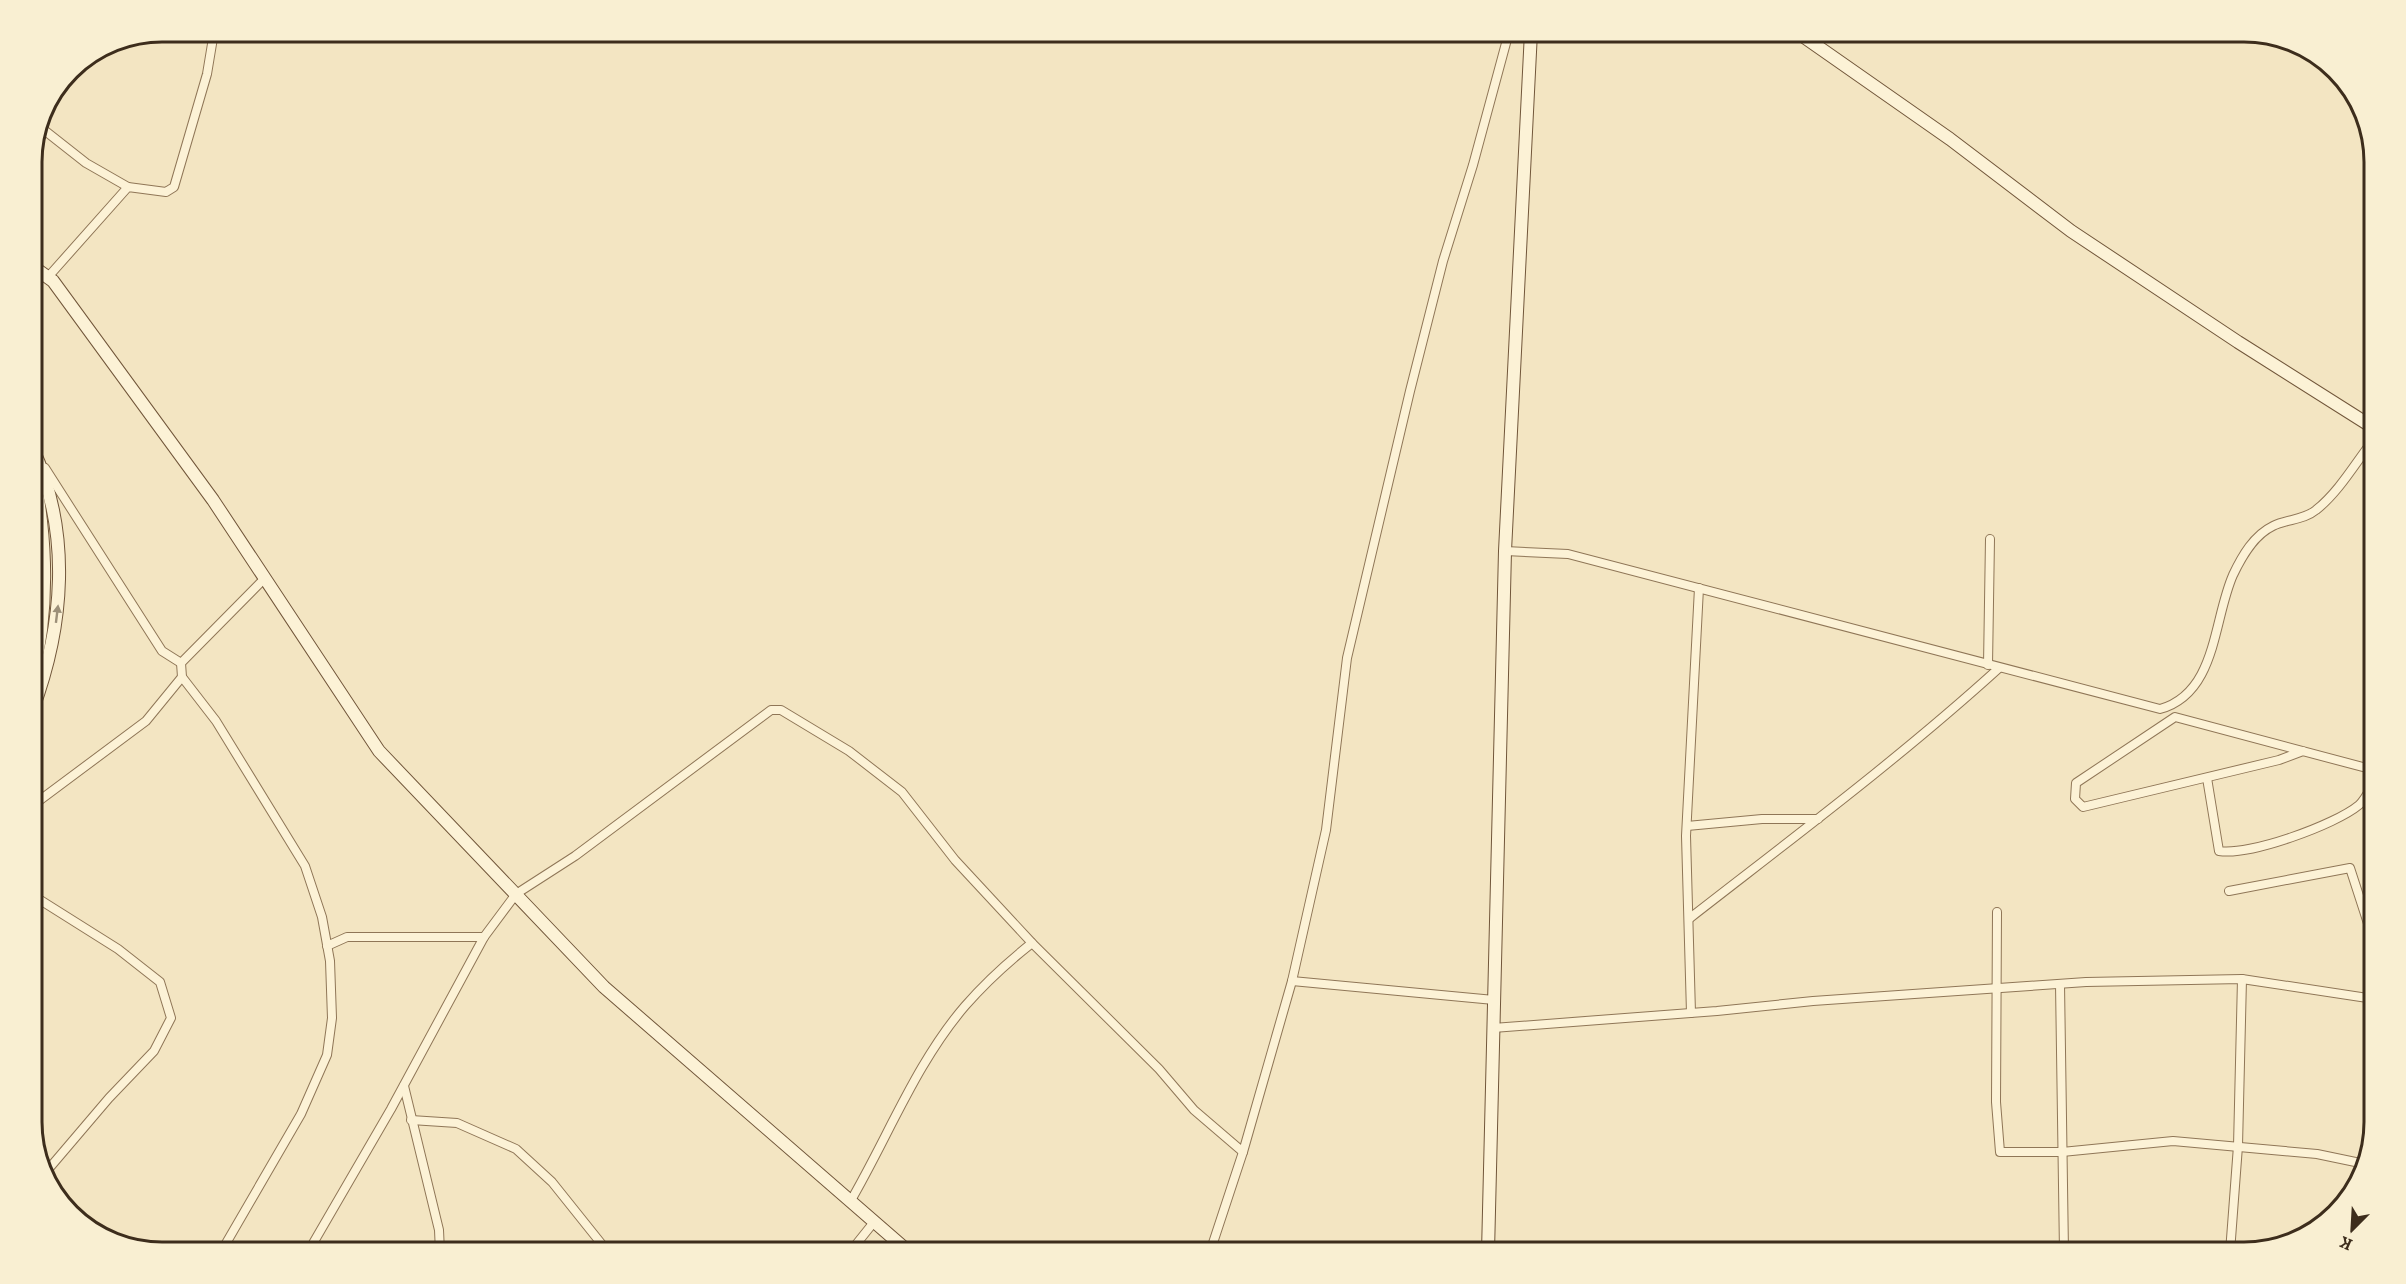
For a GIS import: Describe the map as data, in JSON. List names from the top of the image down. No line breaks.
{"north":"bottom left"}
